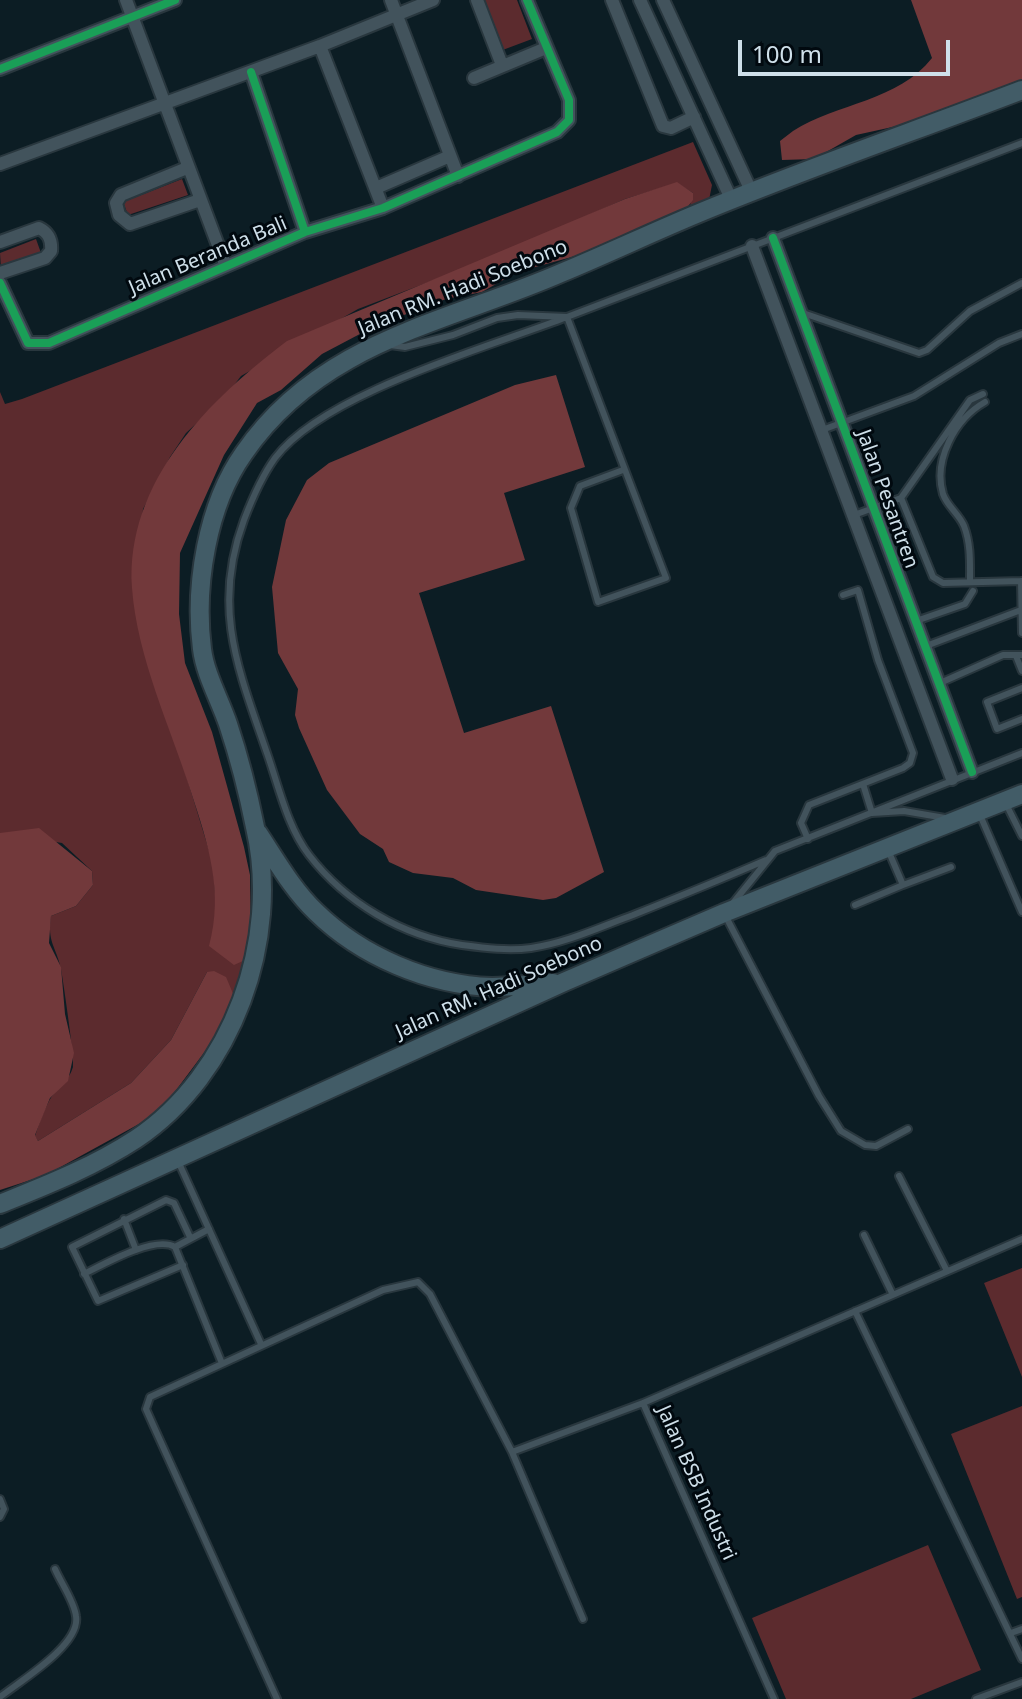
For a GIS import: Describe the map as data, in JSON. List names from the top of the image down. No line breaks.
{"streets":{"main road":["Jalan RM. Hadi Soebono"],"street":["Jalan Beranda Bali","Jalan Pesantren"],"lane":["Jalan BSB Industri"]},"scale_bar":"100 m"}
